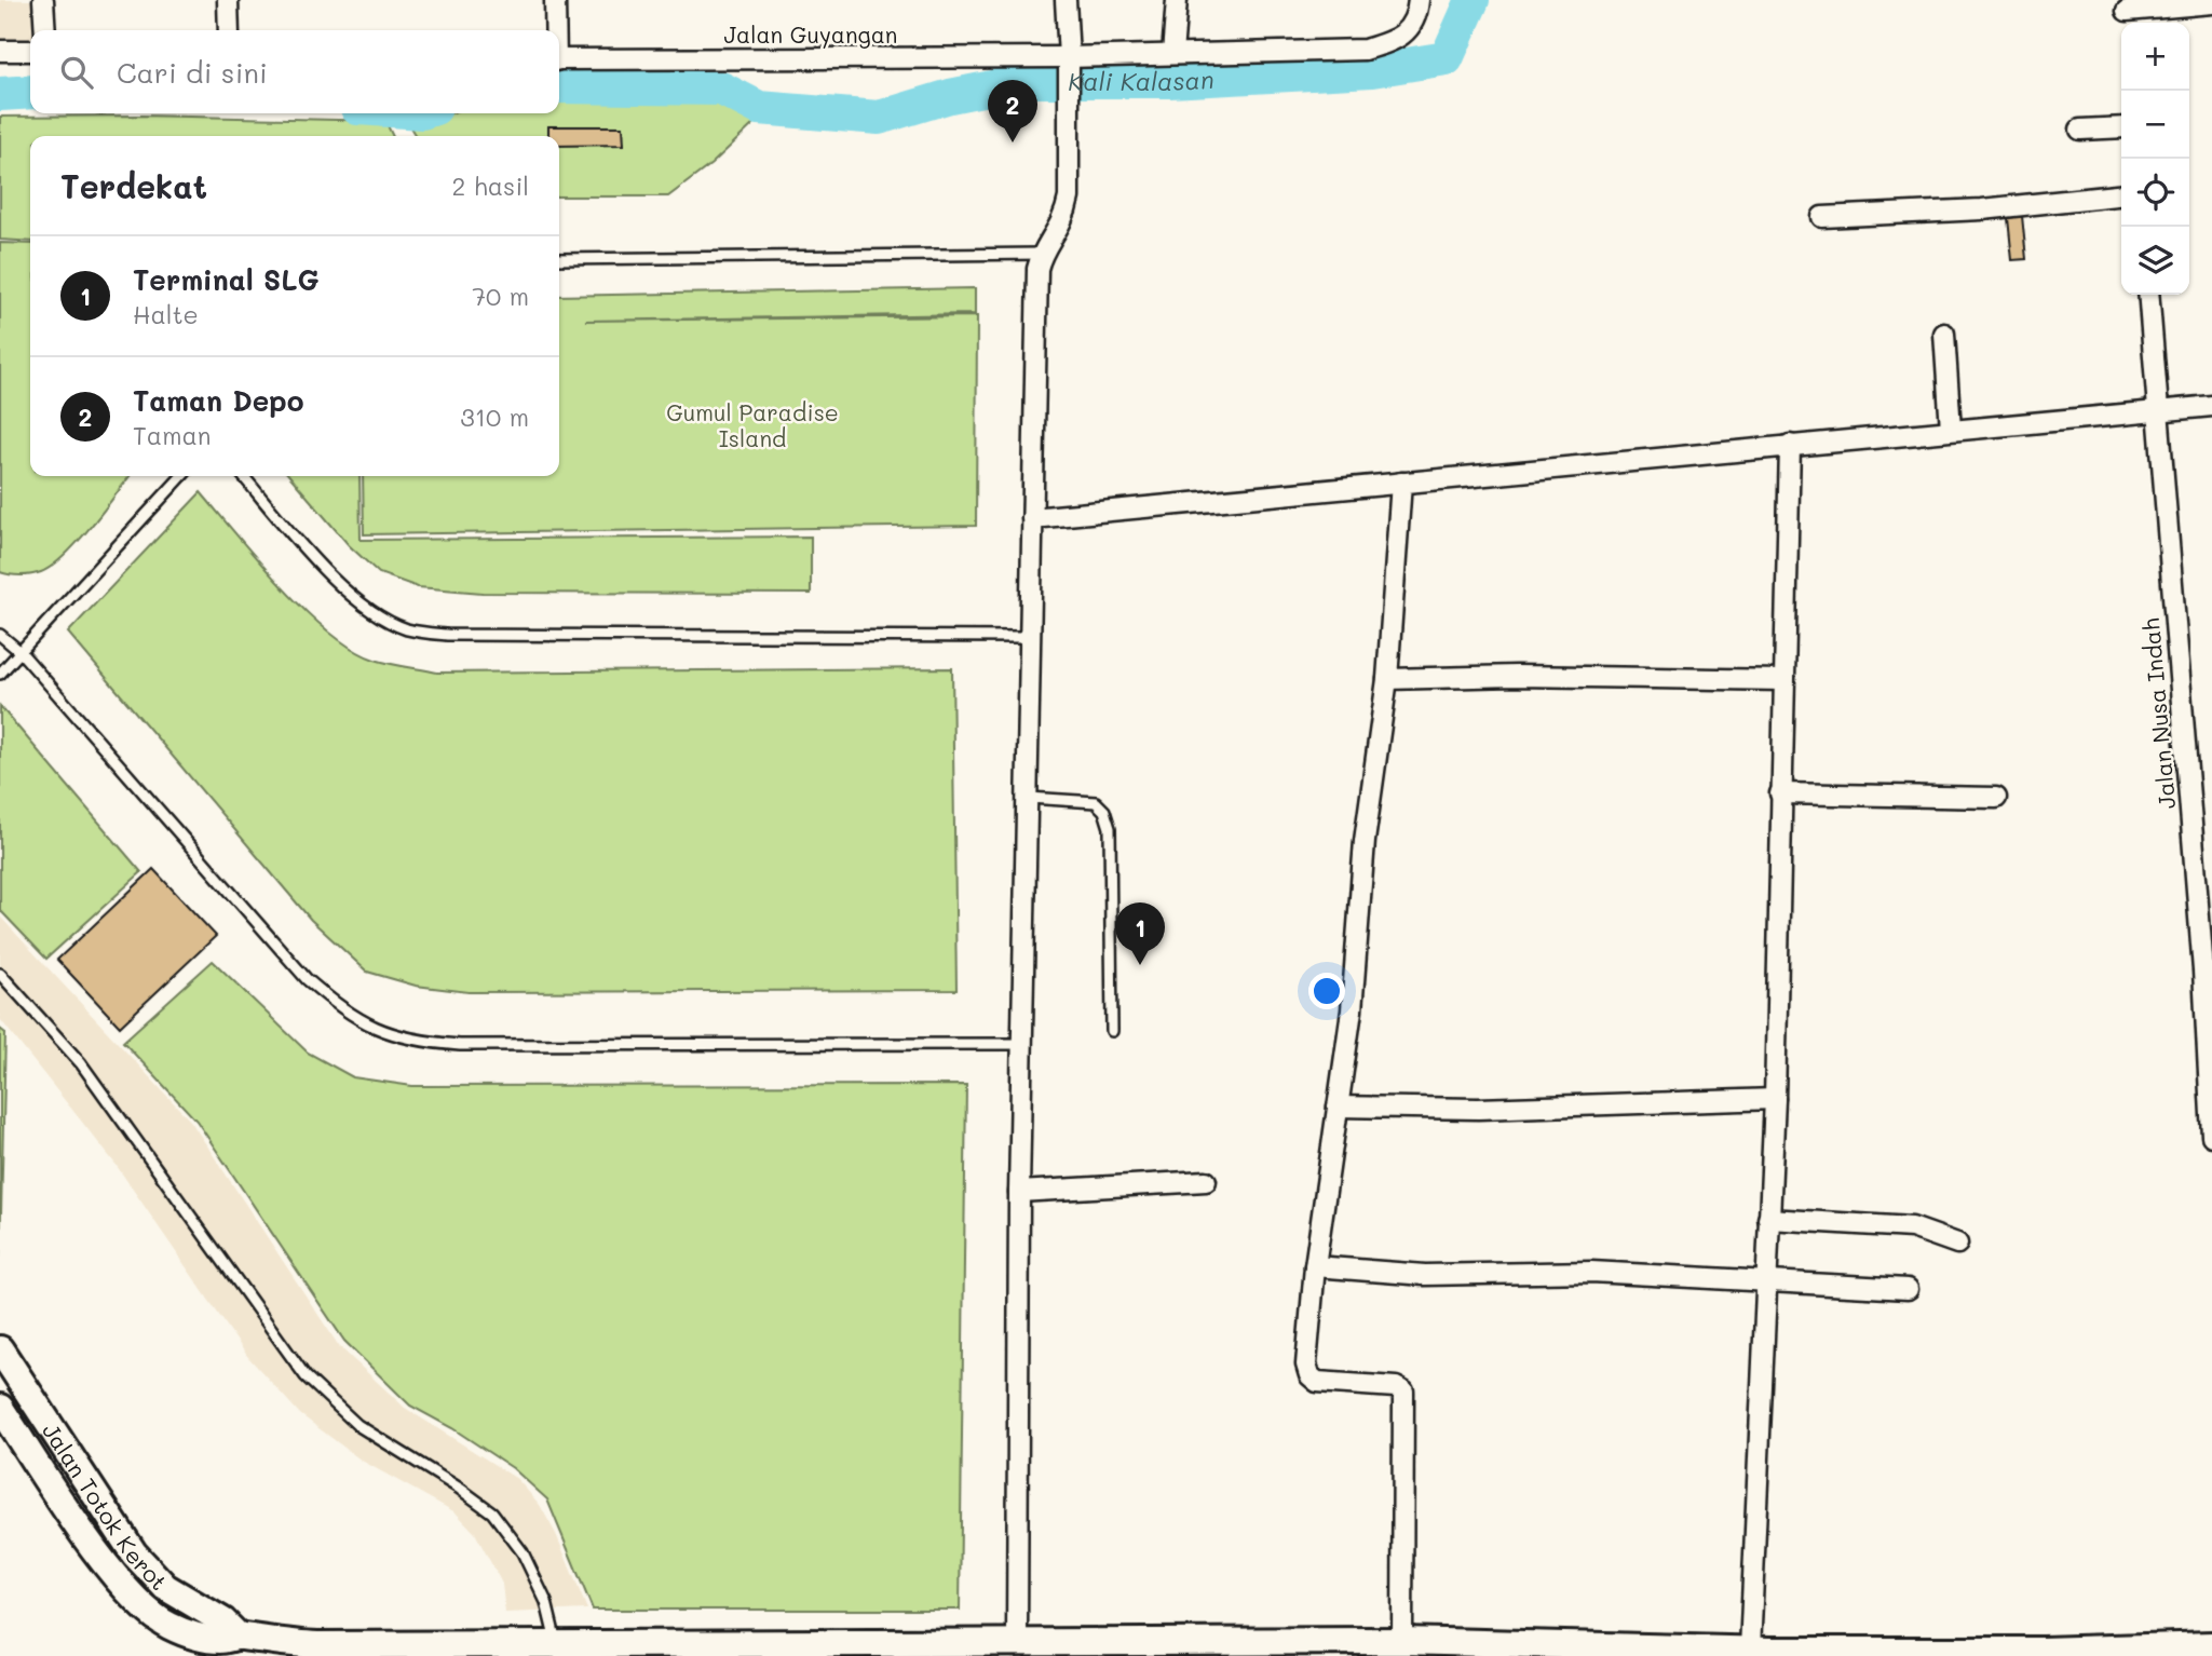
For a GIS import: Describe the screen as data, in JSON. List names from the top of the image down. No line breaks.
{"streets":{"main road":["Jalan Totok Kerot"],"street":["Jalan Guyangan","Jalan Nusa Indah"]},"water":["Kali Kalasan"],"parks":["Gumul Paradise Island"],"page":{"map_buttons":["+","−"],"search":"Cari di sini","pins":["2","1"],"heading":["Terdekat","2 hasil"],"list":[{"mark":"1","name":"Terminal SLG","note":"Halte","value":"70 m"},{"mark":"2","name":"Taman Depo","note":"Taman","value":"310 m"}]}}
